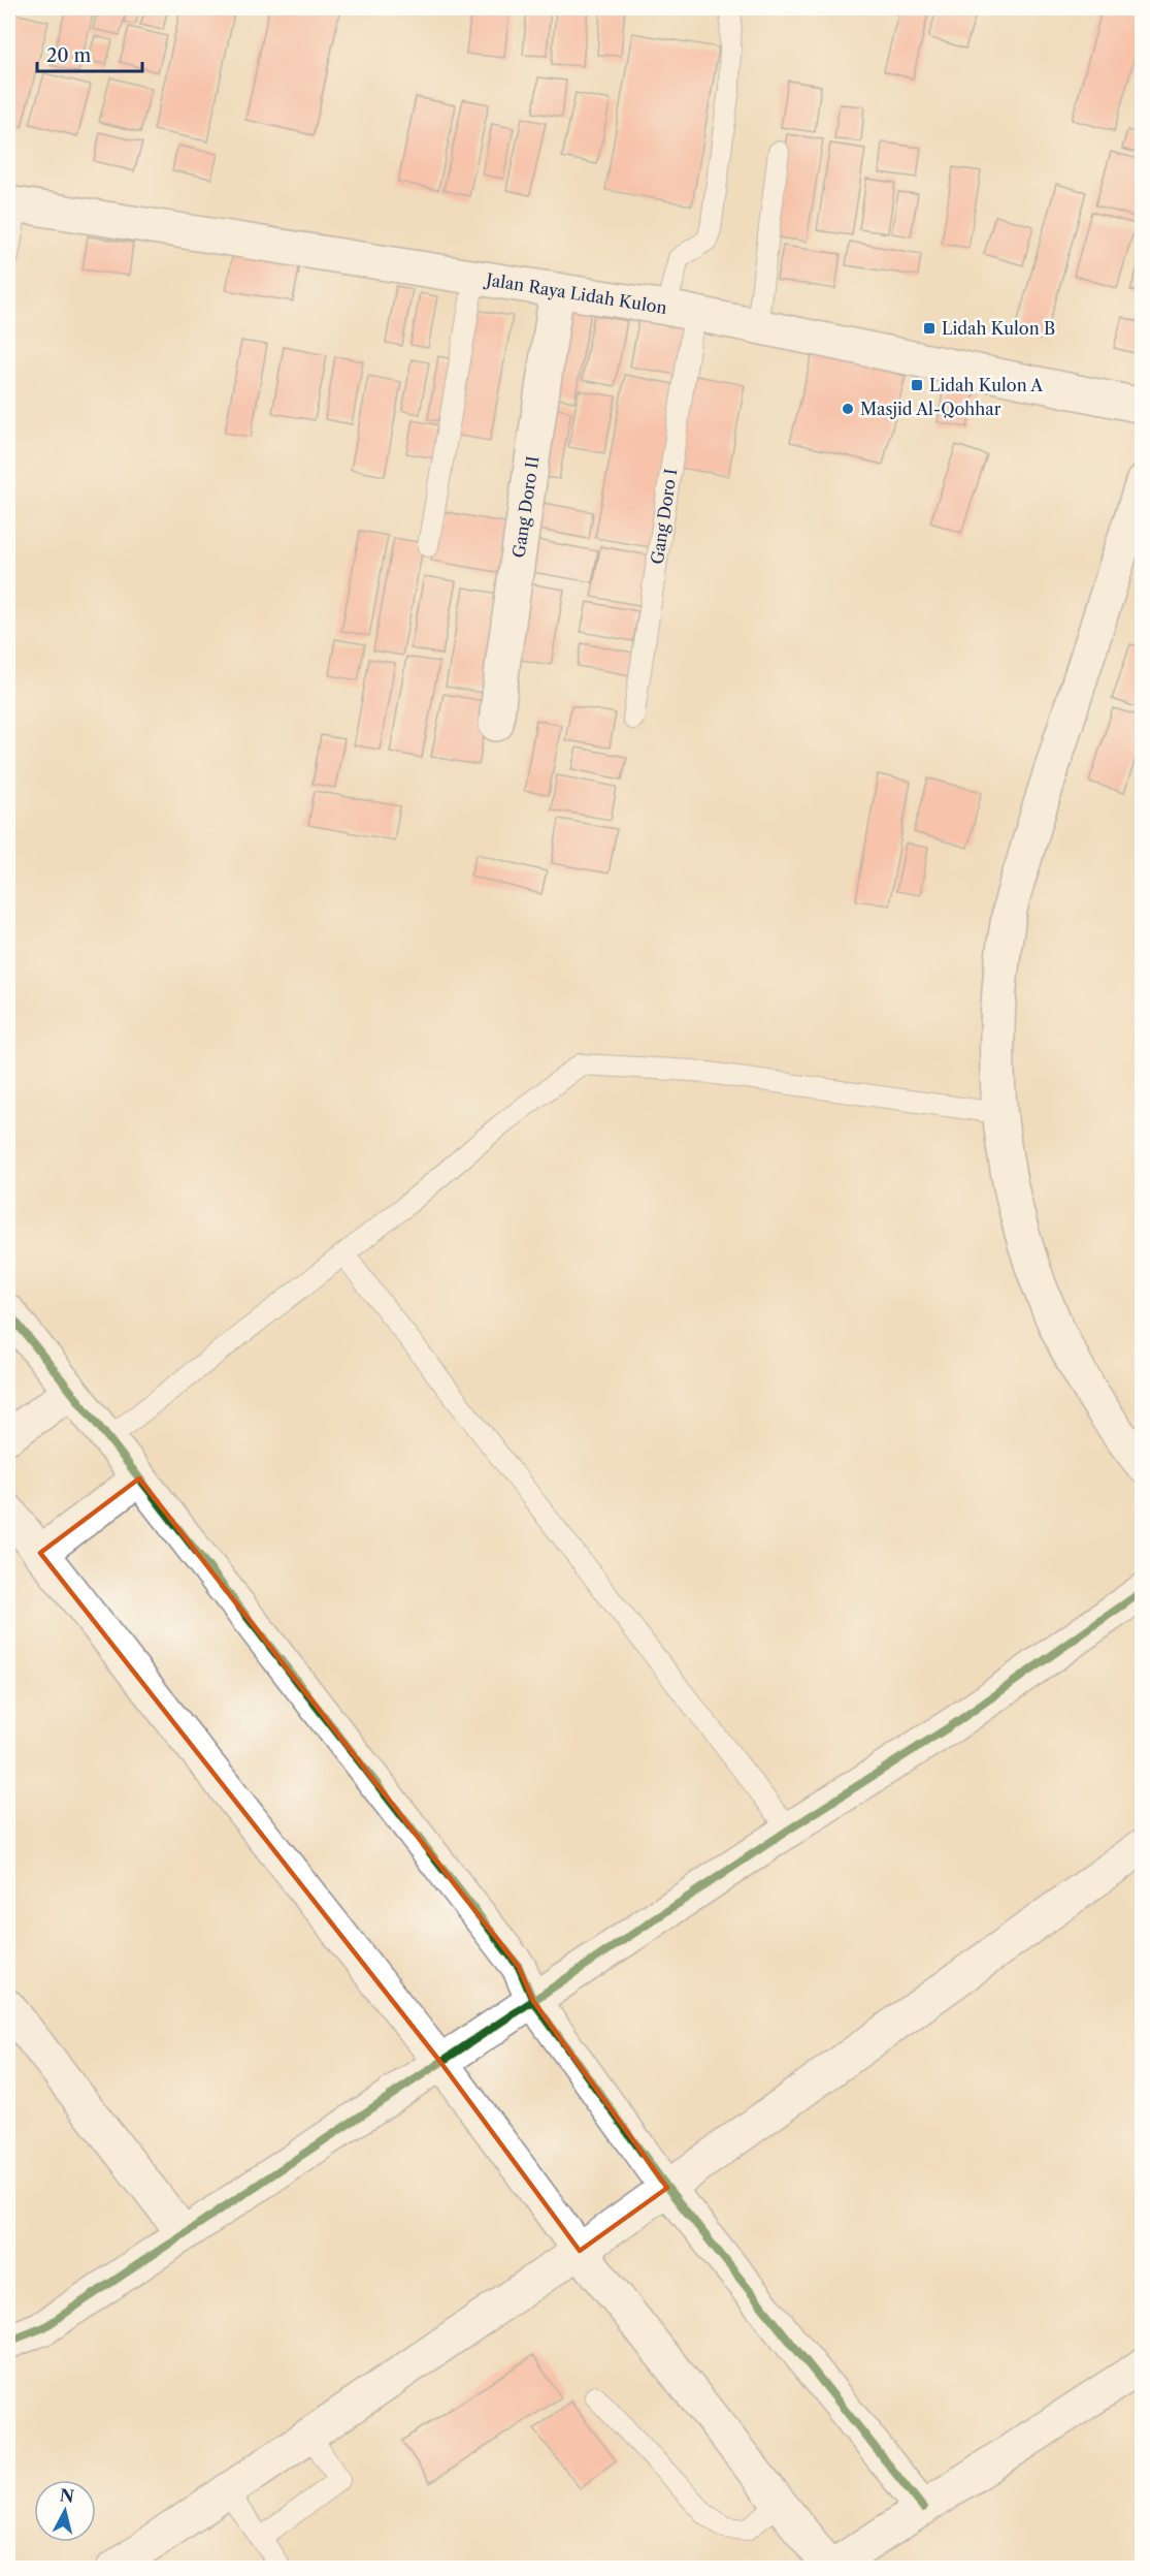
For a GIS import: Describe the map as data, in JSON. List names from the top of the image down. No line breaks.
{"streets":{"street":["Jalan Raya Lidah Kulon","Gang Doro II"],"lane":["Gang Doro I"]},"crossings":[["Jalan Raya Lidah Kulon","Gang Doro II"],["Jalan Raya Lidah Kulon","Gang Doro I"]],"places":{"transit":["Lidah Kulon B","Lidah Kulon A"],"other":["Masjid Al-Qohhar"]},"scale_bar":"20 m","north":"top"}
